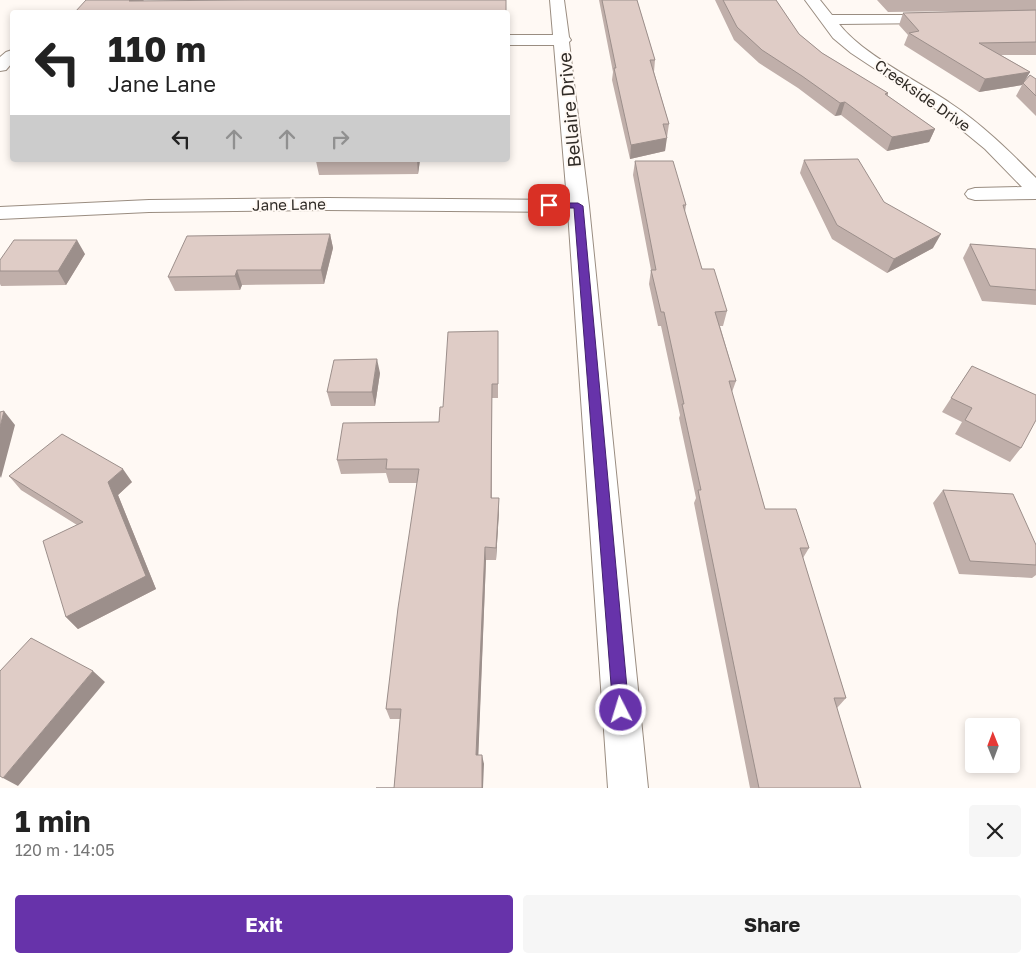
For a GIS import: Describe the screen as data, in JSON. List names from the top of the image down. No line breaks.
{"streets":{"street":["Creekside Drive","Bellaire Drive","Jane Lane"]},"crossings":[["Bellaire Drive","Jane Lane"]],"north":"top","page":{"turn":["110 m","Jane Lane"],"heading":["1 min","120 m · 14:05"],"buttons":["Exit","Share"]}}
